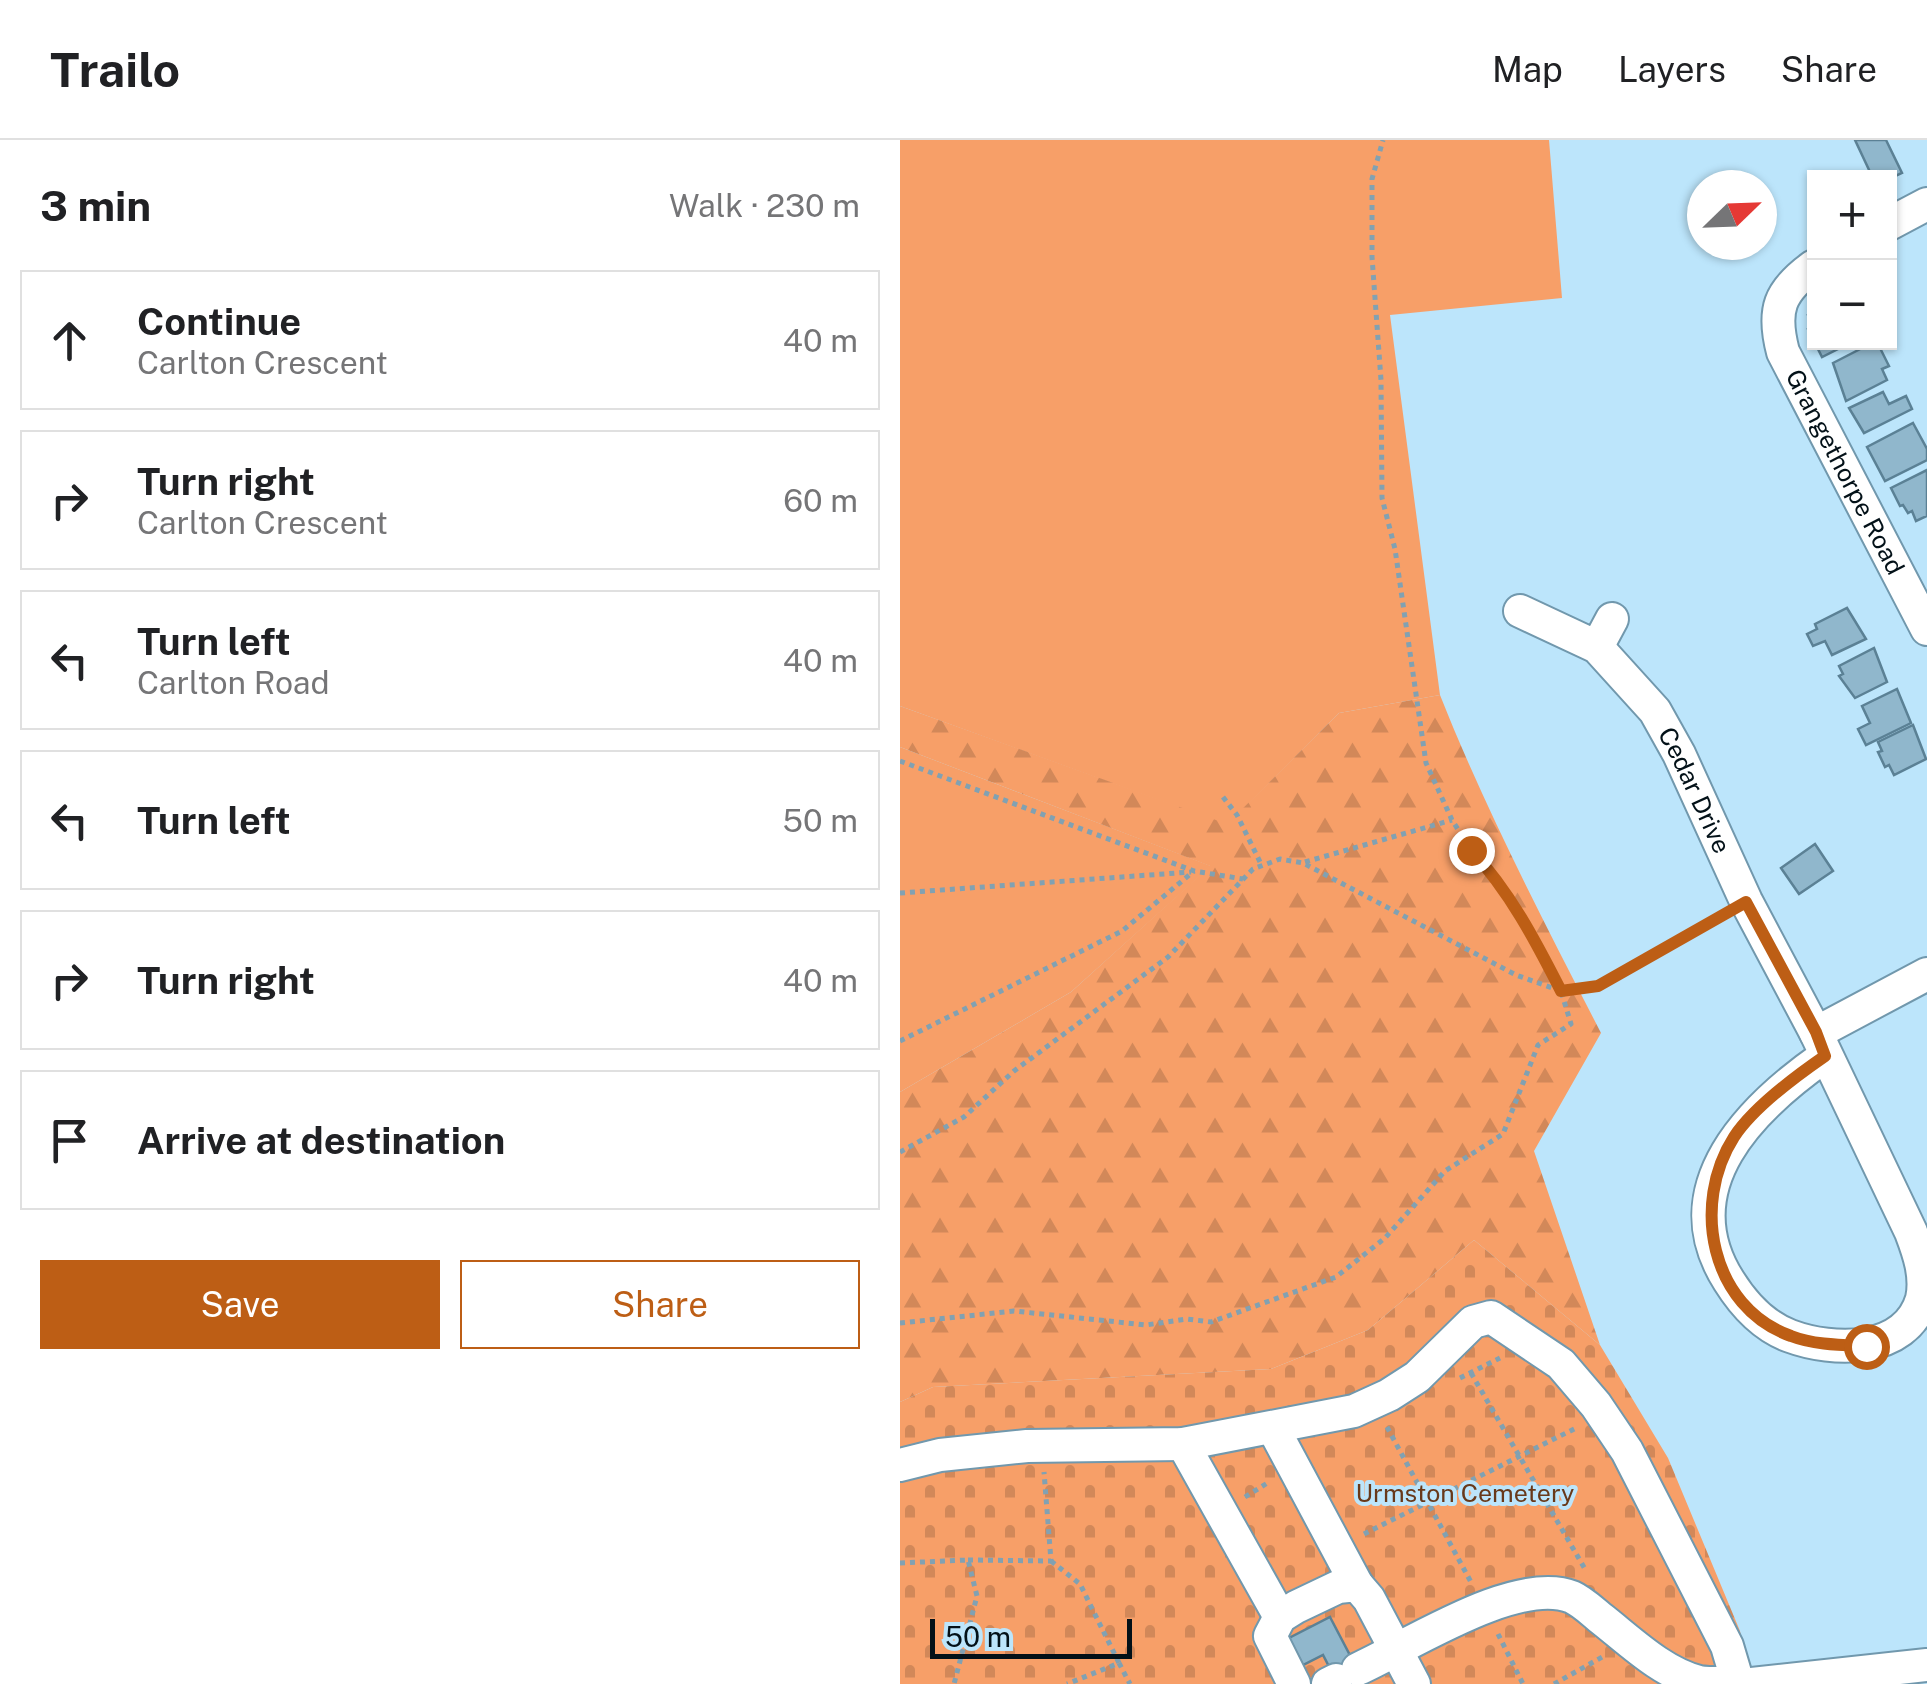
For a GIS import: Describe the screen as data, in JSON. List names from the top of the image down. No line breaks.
{"streets":{"street":["Grangethorpe Road","Cedar Drive"]},"parks":["Urmston Cemetery"],"scale_bar":"50 m","north":"top right","page":{"header":"Trailo","nav":["Map","Layers","Share"],"heading":["3 min","Walk · 230 m"],"map_buttons":["+","−"],"list":[["Continue","Carlton Crescent","40 m"],["Turn right","Carlton Crescent","60 m"],["Turn left","Carlton Road","40 m"],["Turn left","50 m"],["Turn right","40 m"],"Arrive at destination"],"buttons":["Save","Share"],"scale":"50 m"}}
